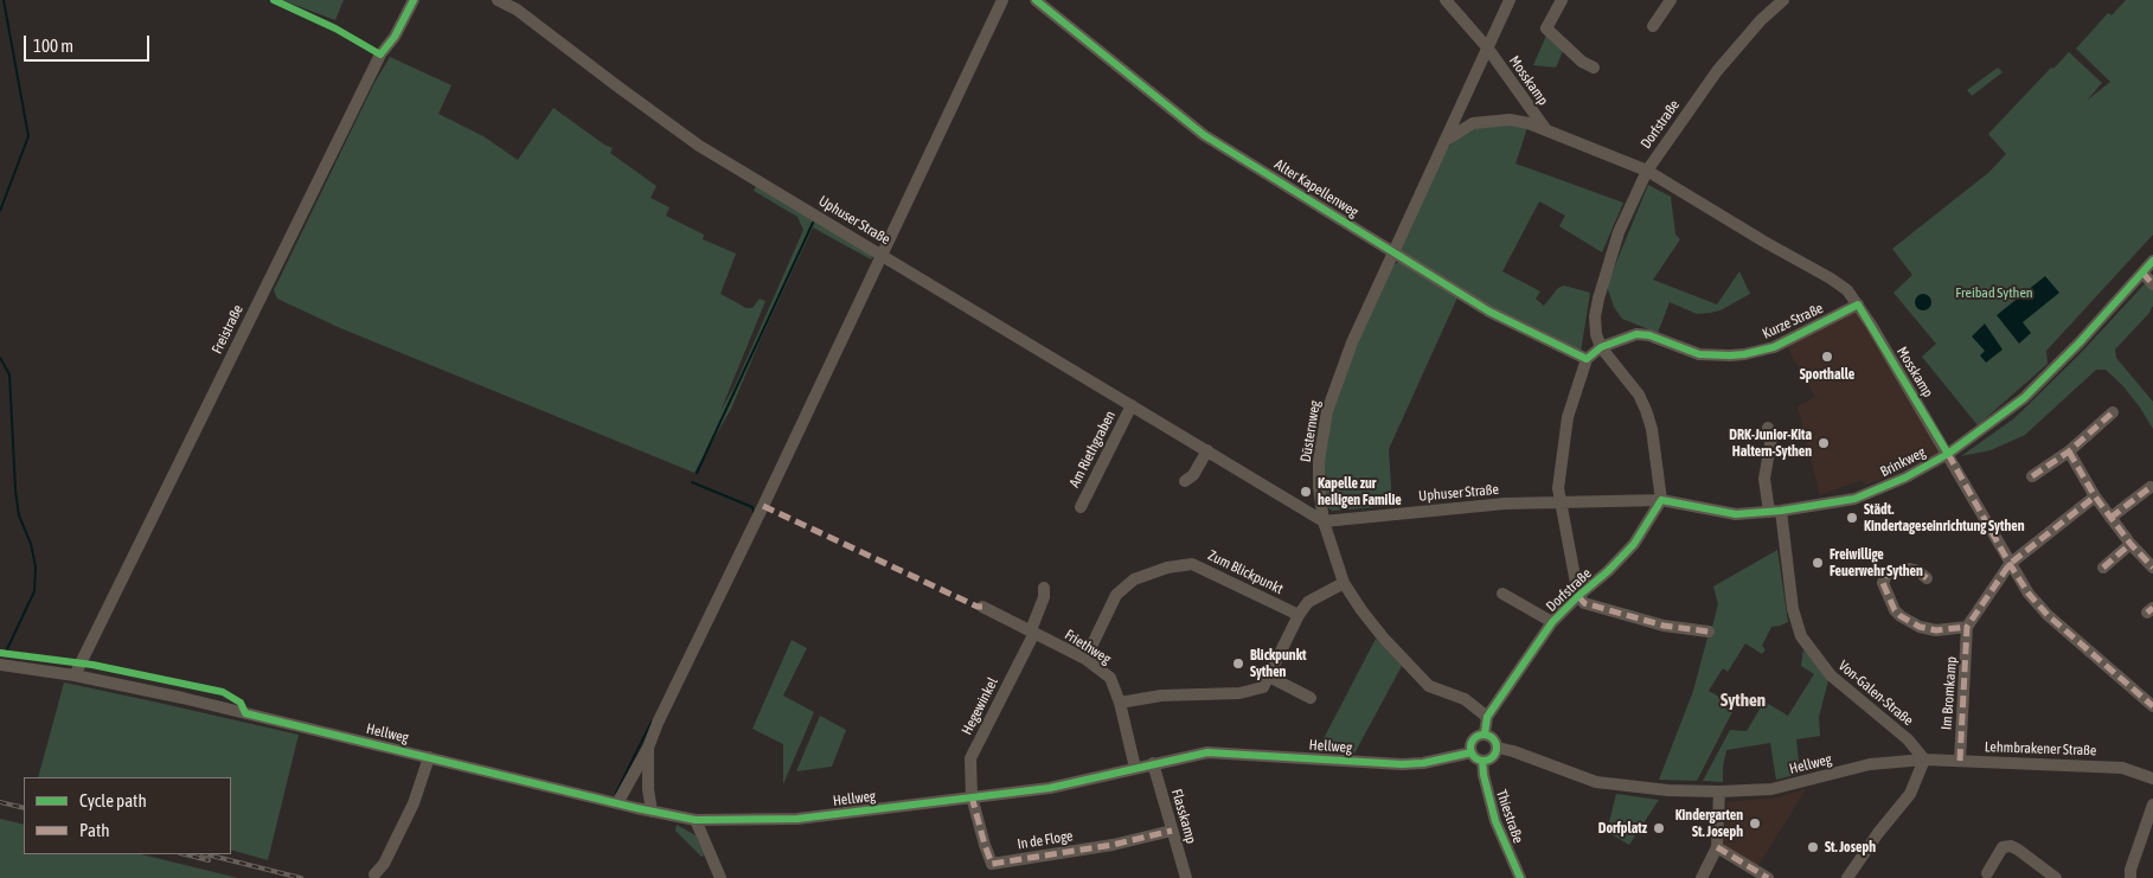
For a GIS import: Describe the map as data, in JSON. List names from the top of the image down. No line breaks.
{"streets":{"street":["Mosskamp","Dorfstraße","Alter Kapellenweg","Uphuser Straße","Kurze Straße","Freistraße","Düsternweg","Am Riethgraben","Brinkweg","Zum Blickpunkt","Friethweg","Von-Galen-Straße","Im Bromkamp","Hegewinkel","Hellweg","Lehmbrakener Straße","Flasskamp","Thiestraße","In de Floge"]},"crossings":[["Mosskamp","Dorfstraße"],["Mosskamp","Kurze Straße"],["Mosskamp","Düsternweg"],["Mosskamp","Brinkweg"],["Dorfstraße","Uphuser Straße"],["Dorfstraße","Kurze Straße"],["Dorfstraße","Düsternweg"],["Dorfstraße","Brinkweg"],["Dorfstraße","Hellweg"],["Dorfstraße","Thiestraße"],["Alter Kapellenweg","Düsternweg"],["Uphuser Straße","Düsternweg"],["Uphuser Straße","Am Riethgraben"],["Uphuser Straße","Brinkweg"],["Freistraße","Hellweg"],["Brinkweg","Von-Galen-Straße"],["Zum Blickpunkt","Friethweg"],["Friethweg","Hegewinkel"],["Friethweg","Hellweg"],["Von-Galen-Straße","Hellweg"],["Von-Galen-Straße","Lehmbrakener Straße"],["Im Bromkamp","Lehmbrakener Straße"],["Hegewinkel","Hellweg"],["Hegewinkel","In de Floge"],["Hellweg","Lehmbrakener Straße"],["Hellweg","Flasskamp"],["Hellweg","Thiestraße"],["Hellweg","In de Floge"],["Flasskamp","In de Floge"]],"districts":["Sythen"],"parks":["Freibad Sythen"],"places":["Sporthalle","DRK-Junior-Kita Haltern-Sythen","Kapelle zur heiligen Familie","Städt. Kindertageseinrichtung Sythen","Freiwillige Feuerwehr Sythen","Blickpunkt Sythen","Kindergarten St. Joseph","Dorfplatz","St. Joseph"],"legend":["Cycle path","Path"],"scale_bar":"100 m"}
